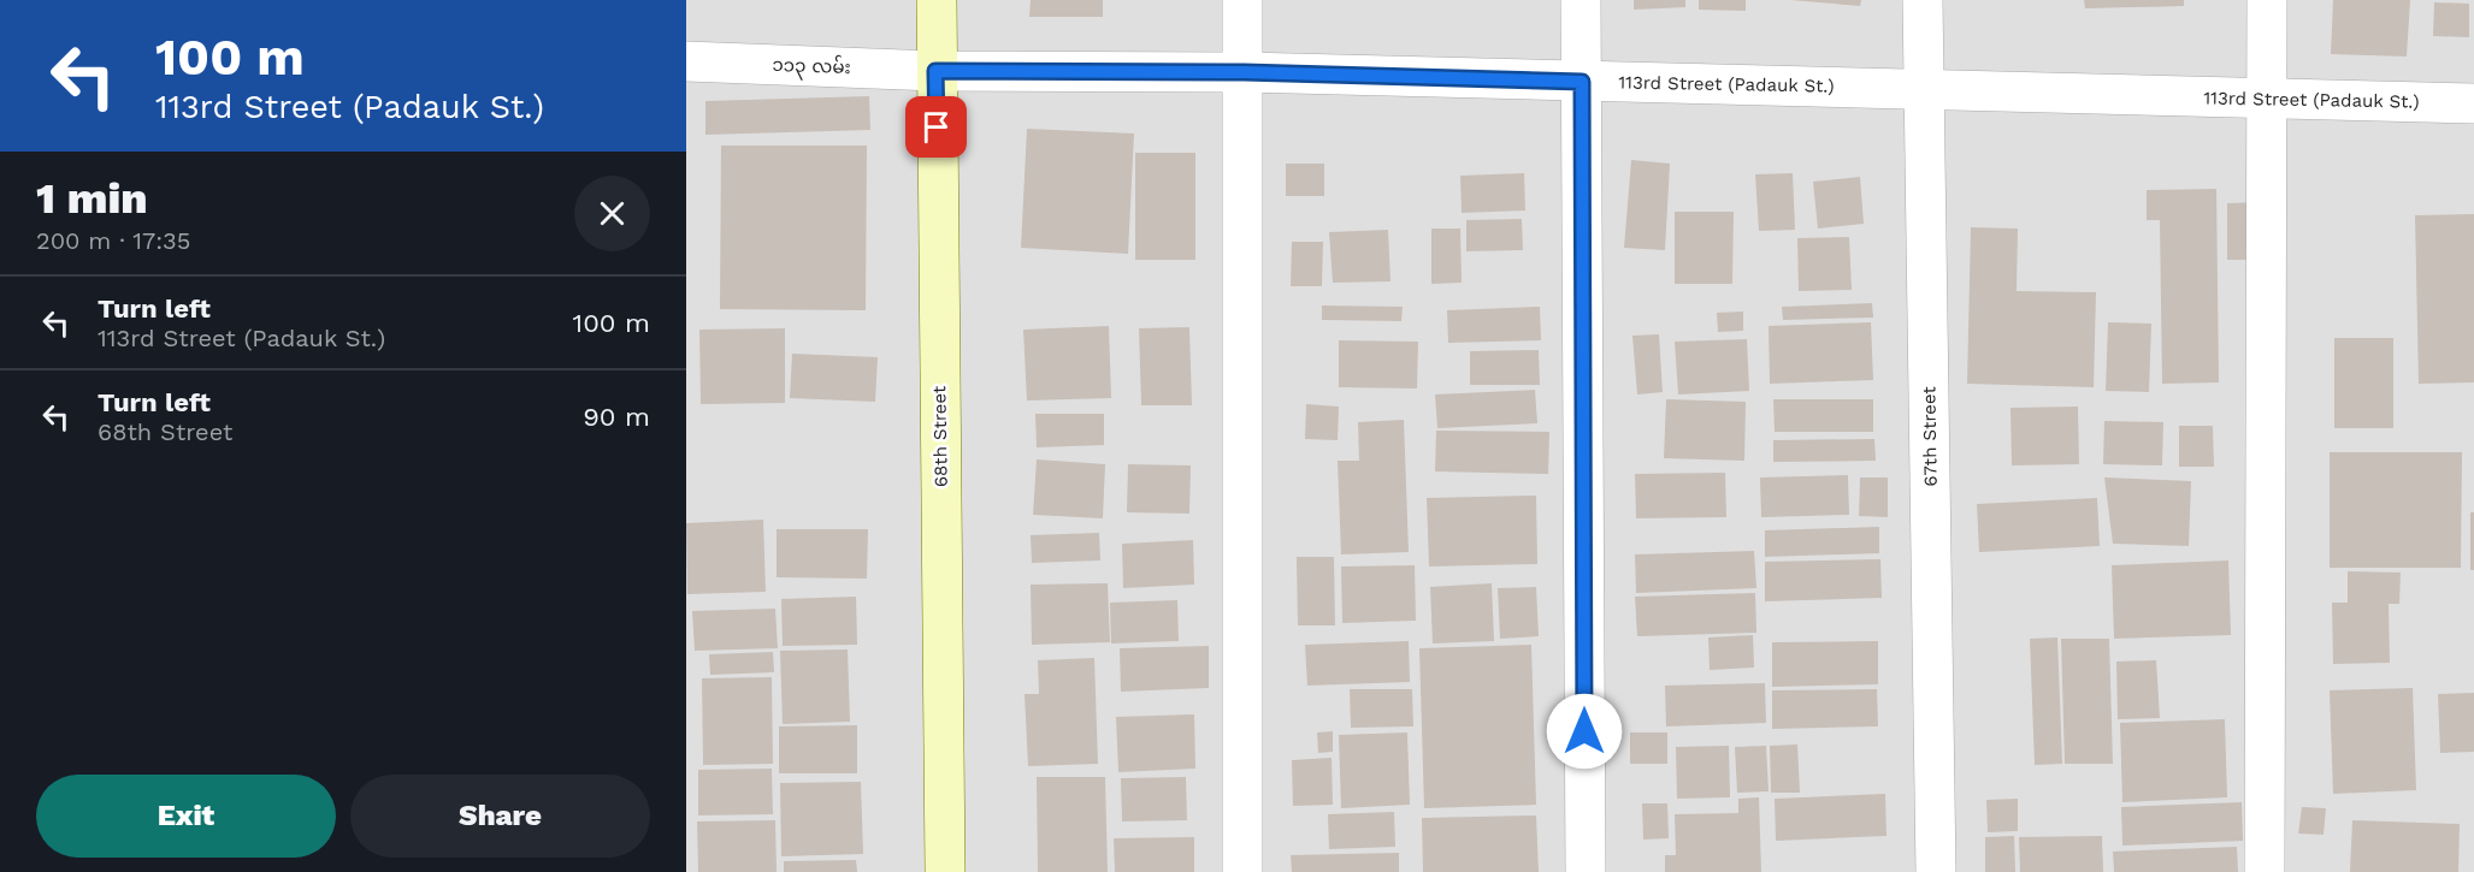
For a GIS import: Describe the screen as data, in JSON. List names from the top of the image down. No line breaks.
{"streets":{"main road":["68th Street"],"street":["၁၁၃ လမ်း","113rd Street (Padauk St.)","67th Street"]},"crossings":[["၁၁၃ လမ်း","113rd Street (Padauk St.)"],["၁၁၃ လမ်း","68th Street"],["113rd Street (Padauk St.)","68th Street"],["113rd Street (Padauk St.)","67th Street"]],"page":{"turn":["100 m","113rd Street (Padauk St.)"],"heading":["1 min","200 m · 17:35"],"list":[{"name":"Turn left","note":"113rd Street (Padauk St.)","value":"100 m"},{"name":"Turn left","note":"68th Street","value":"90 m"}],"buttons":["Exit","Share"]}}
